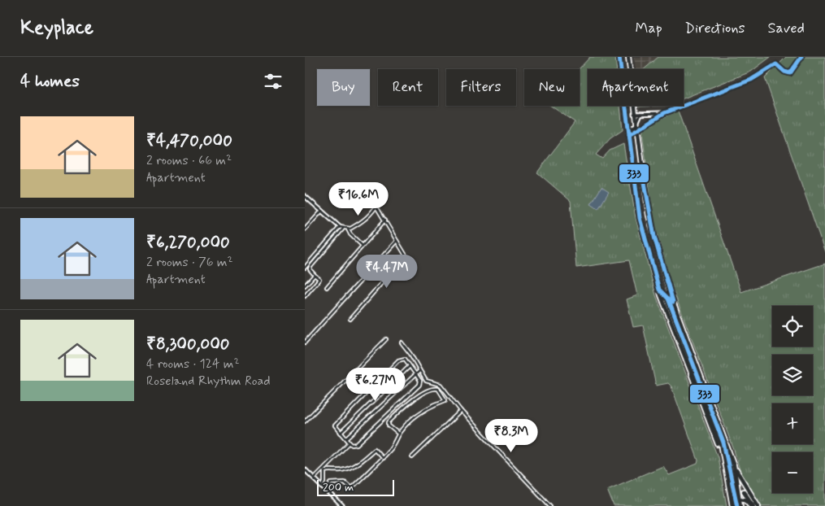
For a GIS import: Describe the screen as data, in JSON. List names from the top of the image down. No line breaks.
{"lines":["transit line 333"],"scale_bar":"200 m","page":{"header":"Keyplace","nav":["Map","Directions","Saved"],"heading":"4 homes","chip":["Buy","Rent","Filters","New","Apartment"],"list":[{"name":"₹4,470,000","note":"2 rooms · 66 m² · Apartment"},{"name":"₹6,270,000","note":"2 rooms · 76 m² · Apartment"},{"name":"₹8,300,000","note":"4 rooms · 124 m² · Roseland Rhythm Road"}],"price":["₹16.6M","₹4.47M","₹6.27M","₹8.3M"],"map_buttons":["+","−"],"scale":"200 m"}}
